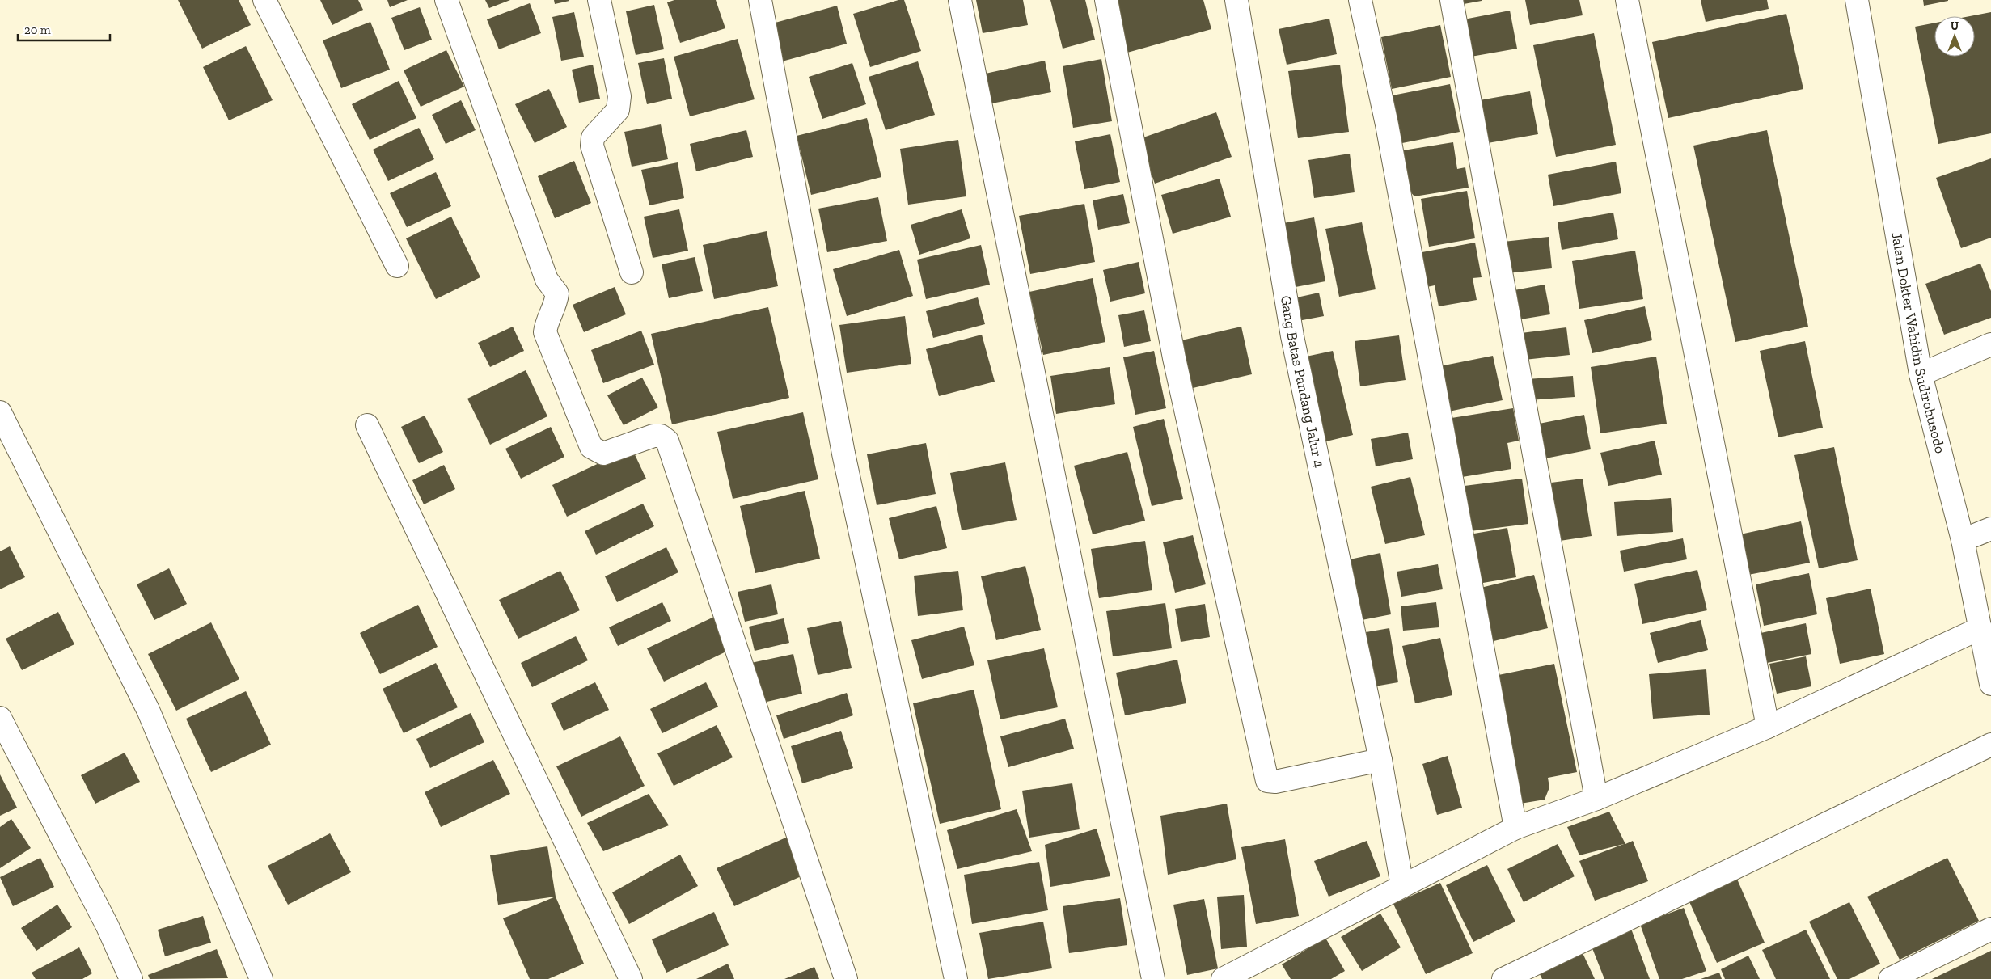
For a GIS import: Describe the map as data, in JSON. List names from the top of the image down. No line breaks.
{"streets":{"street":["Jalan Dokter Wahidin Sudirohusodo","Gang Batas Pandang Jalur 4"]},"scale_bar":"20 m","north":"top"}
